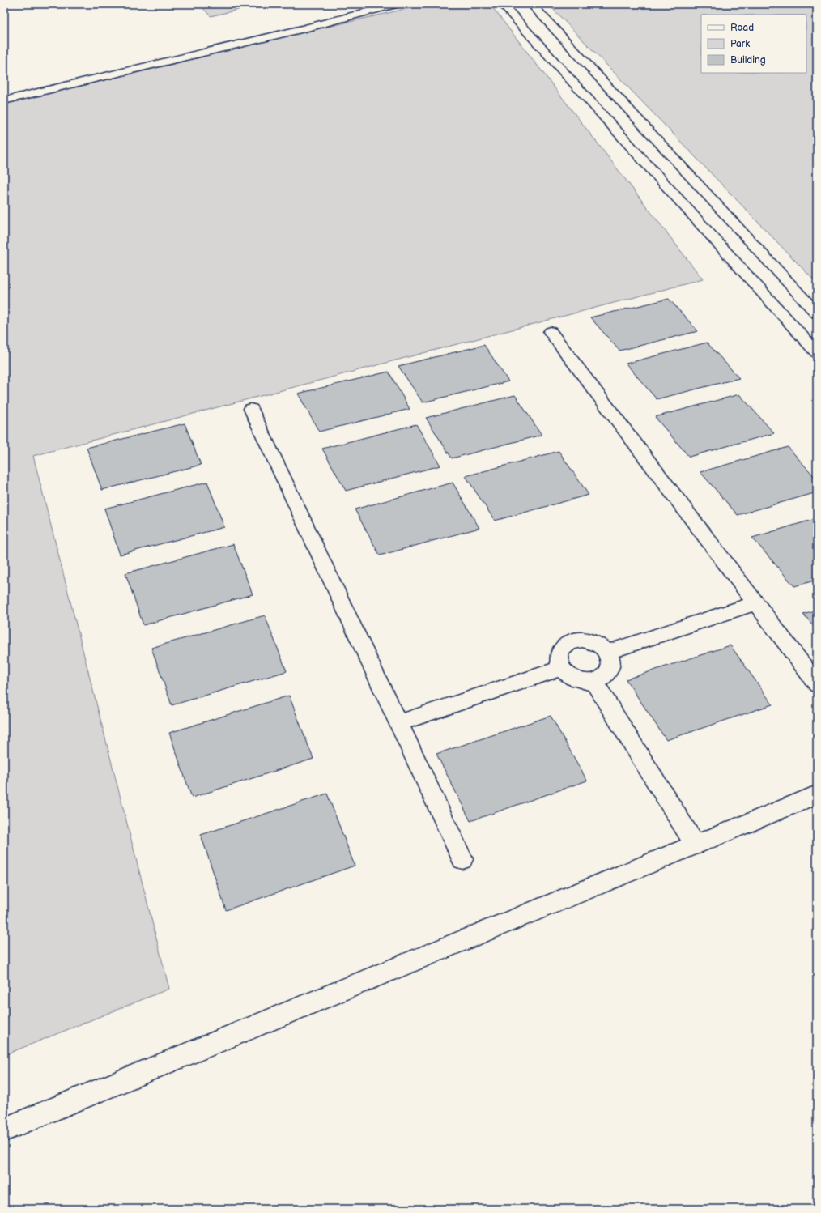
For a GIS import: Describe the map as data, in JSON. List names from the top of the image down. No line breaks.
{"legend":["Road","Park","Building"]}
